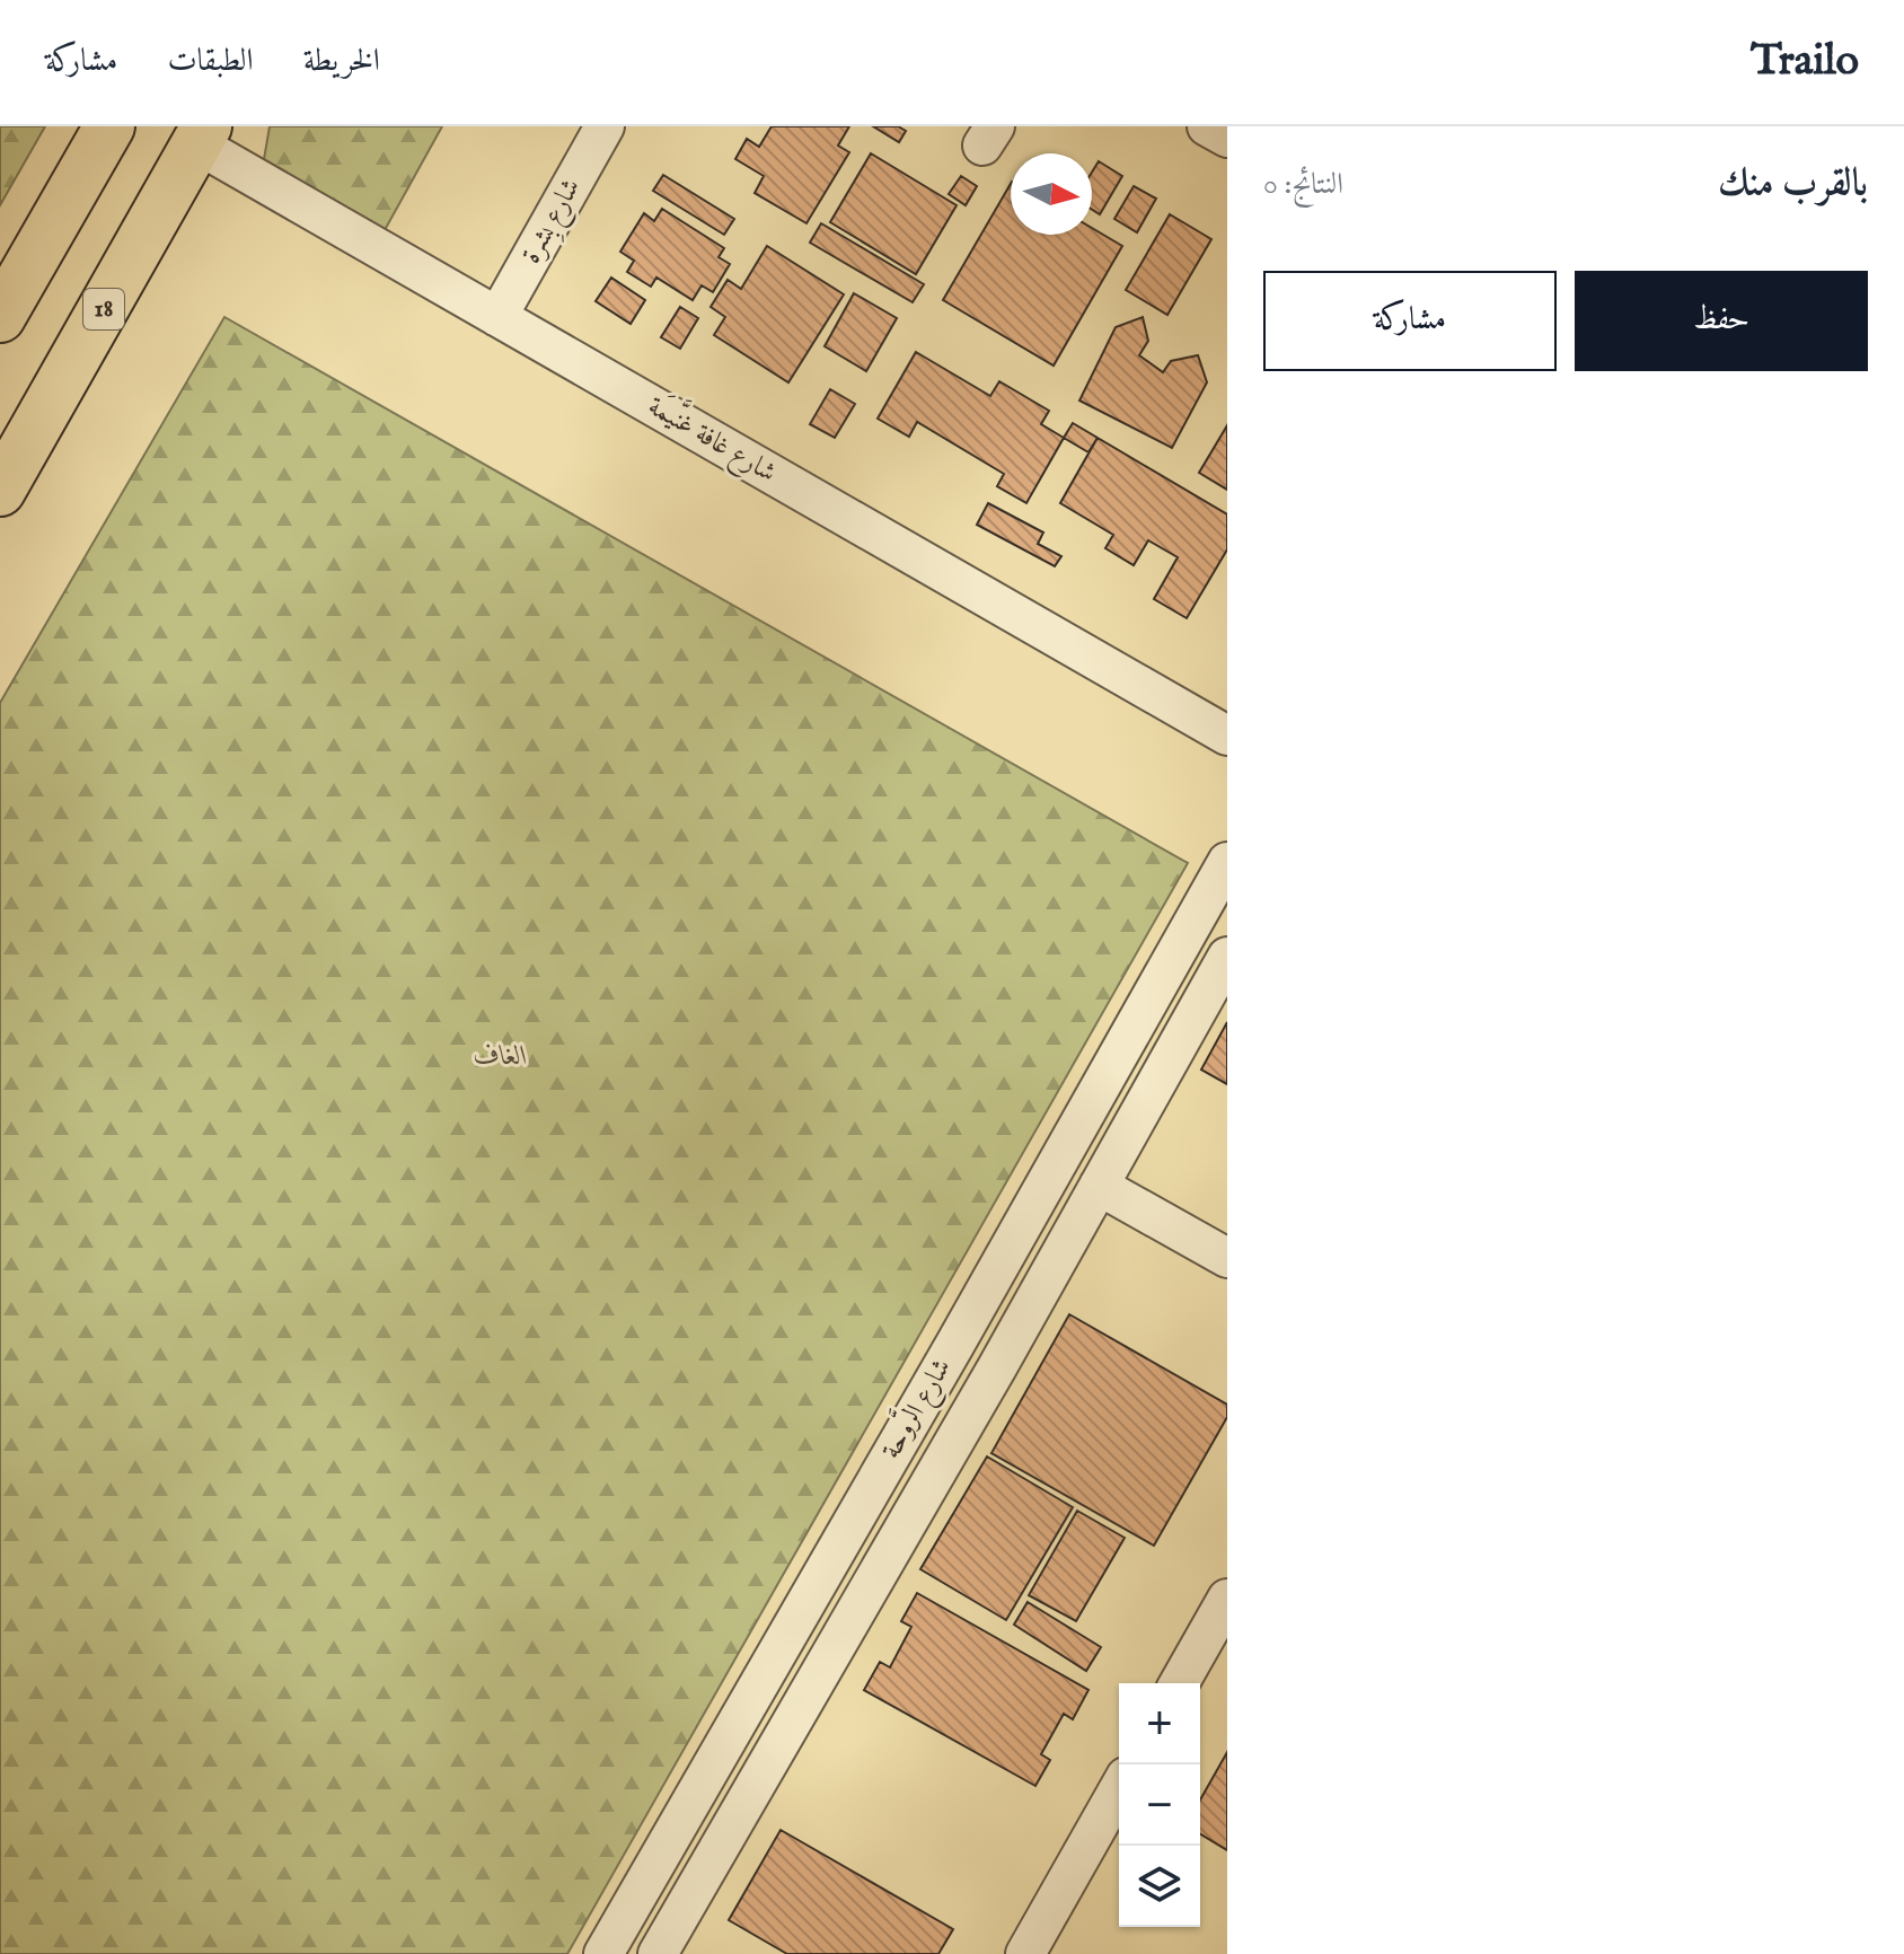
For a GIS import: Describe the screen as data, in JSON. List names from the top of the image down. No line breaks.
{"streets":{"main road":["18"],"street":["شارع بِشرة","شارع غافة غنَّيمَة","شارع الرَّوحة"]},"crossings":[["شارع بِشرة","شارع غافة غنَّيمَة"],["18","شارع غافة غنَّيمَة"]],"parks":["الغاف"],"north":"right","page":{"header":"Trailo","nav":["الخريطة","الطبقات","مشاركة"],"heading":["بالقرب منك","النتائج: 0"],"buttons":["حفظ","مشاركة"],"map_buttons":["+","−"]}}
